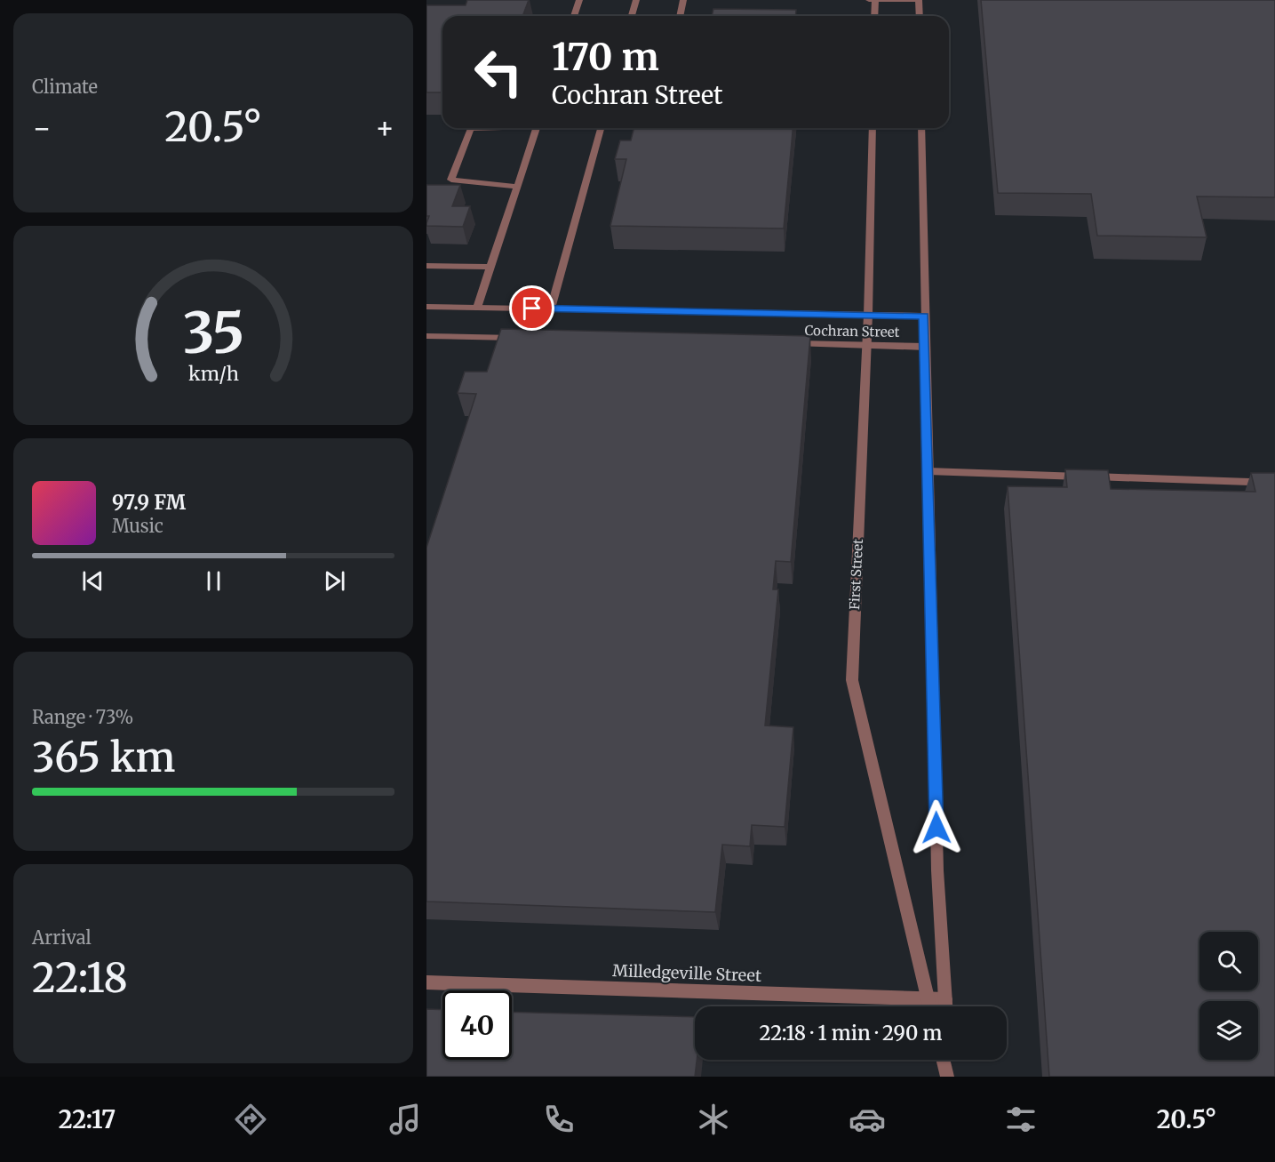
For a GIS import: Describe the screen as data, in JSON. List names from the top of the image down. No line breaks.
{"streets":{"street":["Cochran Street","First Street","Milledgeville Street"]},"crossings":[["Cochran Street","First Street"],["First Street","Milledgeville Street"]],"page":{"tile":["Climate",["Range · 73%","365 km"],["Arrival","22:18"]],"turn":["170 m","Cochran Street"],"heat":["−","20.5°","+"],"song":["97.9 FM","Music"],"limit":"40","trip":"22:18 · 1 min · 290 m","tabs":["22:17","20.5°"],"gauge":["35","km/h"]}}
